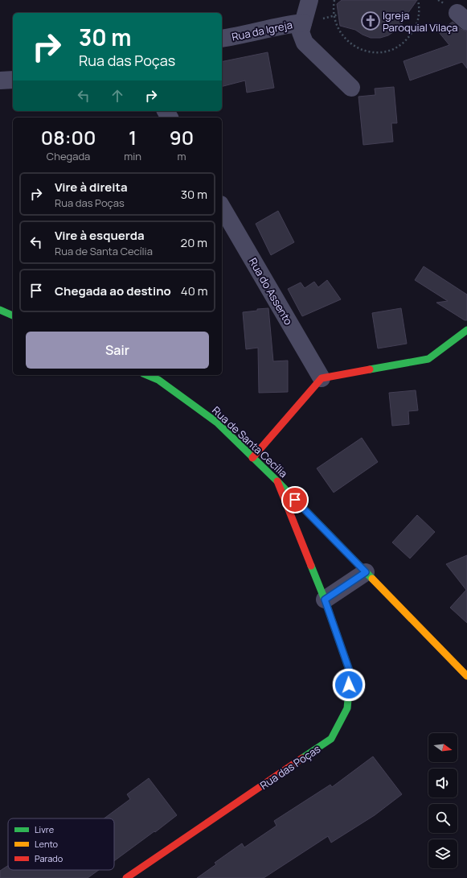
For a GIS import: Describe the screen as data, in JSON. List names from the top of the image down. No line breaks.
{"streets":{"street":["Rua da Igreja","Rua do Assento","Rua de Santa Cecília","Rua das Poças"]},"crossings":[["Rua de Santa Cecília","Rua das Poças"]],"places":{"church":["Igreja Paroquial Vilaça"]},"legend":["Livre","Lento","Parado"],"north":"right","page":{"turn":["30 m","Rua das Poças"],"eta":["08:00","Chegada","1","min","90","m"],"list":[{"name":"Vire à direita","note":"Rua das Poças","value":"30 m"},{"name":"Vire à esquerda","note":"Rua de Santa Cecília","value":"20 m"},{"name":"Chegada ao destino","value":"40 m"}],"buttons":"Sair"}}
